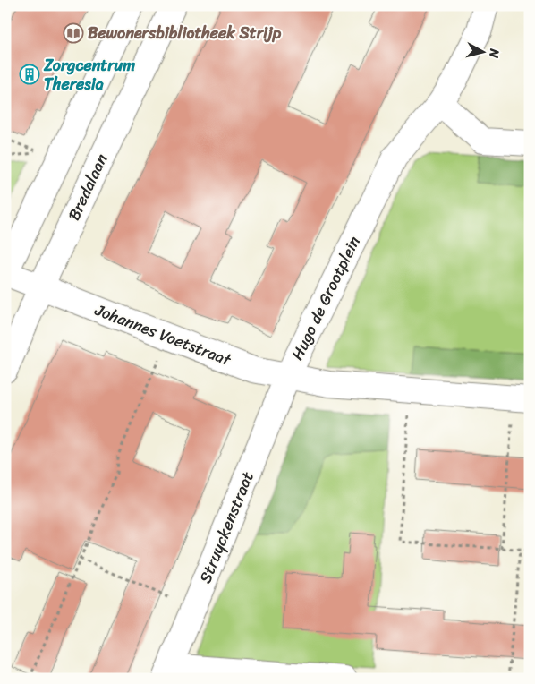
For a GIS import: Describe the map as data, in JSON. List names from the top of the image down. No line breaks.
{"streets":{"street":["Bredalaan","Hugo de Grootplein","Johannes Voetstraat","Struyckenstraat"]},"crossings":[["Bredalaan","Johannes Voetstraat"],["Hugo de Grootplein","Johannes Voetstraat"],["Hugo de Grootplein","Struyckenstraat"],["Johannes Voetstraat","Struyckenstraat"]],"places":{"library":["Bewonersbibliotheek Strijp"],"building":["Zorgcentrum Theresia"]},"north":"right"}
